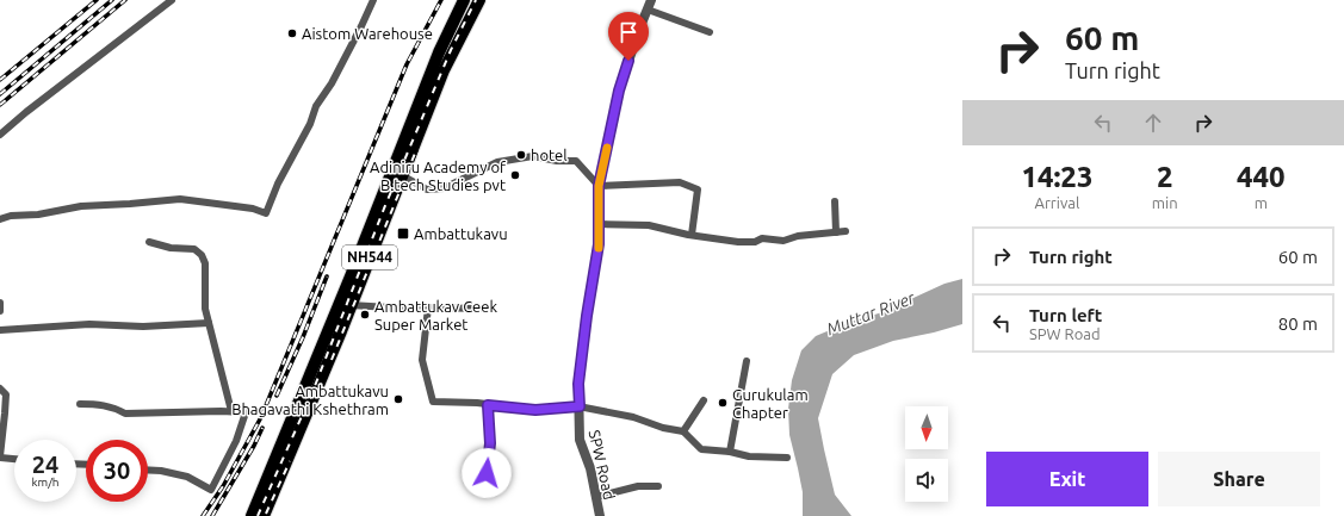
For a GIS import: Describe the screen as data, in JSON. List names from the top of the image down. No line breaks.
{"streets":{"highway":["NH544"],"street":["SPW Road"]},"water":["Muttar River"],"places":{"other":["Aistom Warehouse","hotel","Adiniru Academy of B.tech Studies pvt","Ambattukav Ceek Super Market","Ambattukavu Bhagavathi Kshethram","Gurukulam Chapter"],"transit":["Ambattukavu"]},"north":"bottom","page":{"turn":["60 m","Turn right"],"eta":["14:23","Arrival","2","min","440","m"],"list":[{"name":"Turn right","value":"60 m"},{"name":"Turn left","note":"SPW Road","value":"80 m"}],"speed":"24 km/h","limit":"30","buttons":["Exit","Share"]}}
